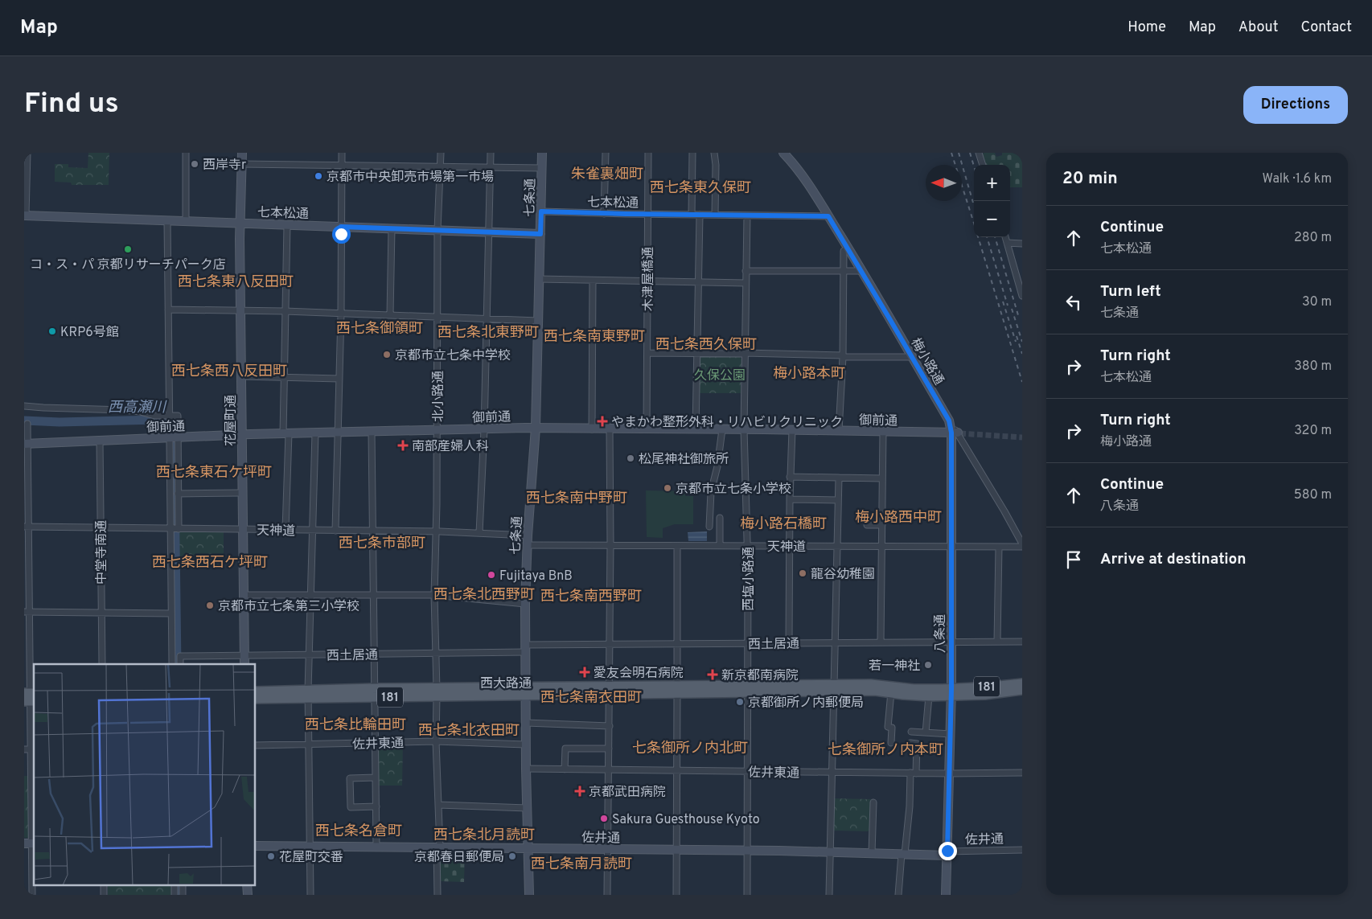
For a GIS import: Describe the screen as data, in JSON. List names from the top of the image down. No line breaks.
{"streets":{"main road":["西大路通","181"],"street":["七条通","七本松通","木津屋橋通","梅小路通","北小路通","御前通","花屋町通","天神道","中堂寺南通","西塩小路通","八条通","西土居通","佐井東通","佐井通"]},"crossings":[["七条通","七本松通"],["七条通","御前通"],["七条通","天神道"],["七条通","西土居通"],["七条通","西大路通"],["七条通","佐井東通"],["七条通","佐井通"],["七本松通","木津屋橋通"],["七本松通","梅小路通"],["七本松通","北小路通"],["七本松通","花屋町通"],["七本松通","西塩小路通"],["木津屋橋通","御前通"],["梅小路通","八条通"],["北小路通","御前通"],["北小路通","天神道"],["北小路通","西土居通"],["北小路通","西大路通"],["北小路通","佐井東通"],["北小路通","佐井通"],["御前通","花屋町通"],["御前通","中堂寺南通"],["御前通","西塩小路通"],["御前通","八条通"],["花屋町通","天神道"],["花屋町通","西土居通"],["天神道","中堂寺南通"],["天神道","西塩小路通"],["天神道","八条通"],["西塩小路通","西土居通"],["西塩小路通","西大路通"],["西塩小路通","佐井東通"],["西塩小路通","佐井通"],["八条通","西土居通"],["八条通","西大路通"],["八条通","佐井東通"],["八条通","佐井通"]],"districts":["朱雀裏畑町","西七条東久保町","西七条東八反田町","西七条御領町","西七条北東野町","西七条南東野町","西七条西久保町","西七条西八反田町","梅小路本町","西七条東石ケ坪町","西七条南中野町","梅小路西中町","梅小路石橋町","西七条市部町","西七条西石ケ坪町","西七条北西野町","西七条南西野町","西七条南衣田町","西七条比輪田町","西七条北衣田町","七条御所ノ内北町","七条御所ノ内本町","西七条名倉町","西七条北月読町","西七条南月読町"],"water":["西高瀬川"],"parks":["久保公園"],"places":{"other":["西岸寺r","京都市中央卸売市場第一市場","コ・ス・パ 京都リサーチパーク店","KRP6号館","京都市立七条中学校","松尾神社御旅所","京都市立七条小学校","龍谷幼稚園","Fujitaya BnB","京都市立七条第三小学校","若一神社","京都御所ノ内郵便局","Sakura Guesthouse Kyoto","花屋町交番","京都春日郵便局"],"health":["やまかわ整形外科・リハビリクリニック","南部産婦人科","愛友会明石病院","新京都南病院","京都武田病院"]},"north":"left","page":{"header":"Map","nav":["Home","Map","About","Contact"],"buttons":"Directions","title":"Find us","heading":["20 min","Walk · 1.6 km"],"map_buttons":["+","−"],"list":[["Continue","七本松通","280 m"],["Turn left","七条通","30 m"],["Turn right","七本松通","380 m"],["Turn right","梅小路通","320 m"],["Continue","八条通","580 m"],"Arrive at destination"]}}
